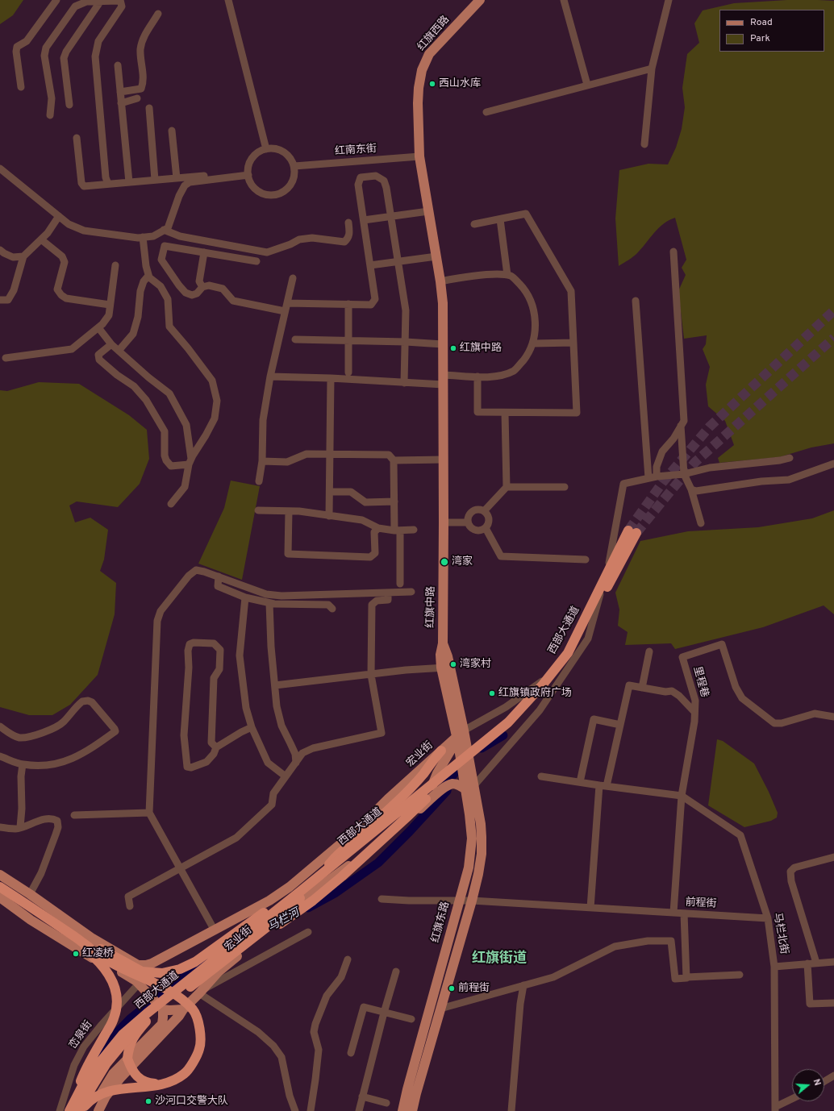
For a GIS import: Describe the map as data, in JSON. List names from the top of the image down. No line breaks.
{"streets":{"highway":["西部大通道"],"main road":["红旗西路","红旗中路","宏业街","红旗东路"],"street":["红南东街","里程巷","前程街","马栏北街","峦泉街"]},"crossings":[["红旗西路","红旗中路"],["红南东街","红旗中路"],["红旗中路","宏业街"],["红旗中路","红旗东路"],["里程巷","前程街"],["里程巷","马栏北街"],["宏业街","红旗东路"],["前程街","红旗东路"],["前程街","马栏北街"]],"districts":["红旗街道"],"water":["马栏河"],"places":["西山水库","红旗中路","湾家","湾家村","红旗镇政府广场","红凌桥","前程街","沙河口交警大队"],"legend":["Road","Park"],"north":"right"}
